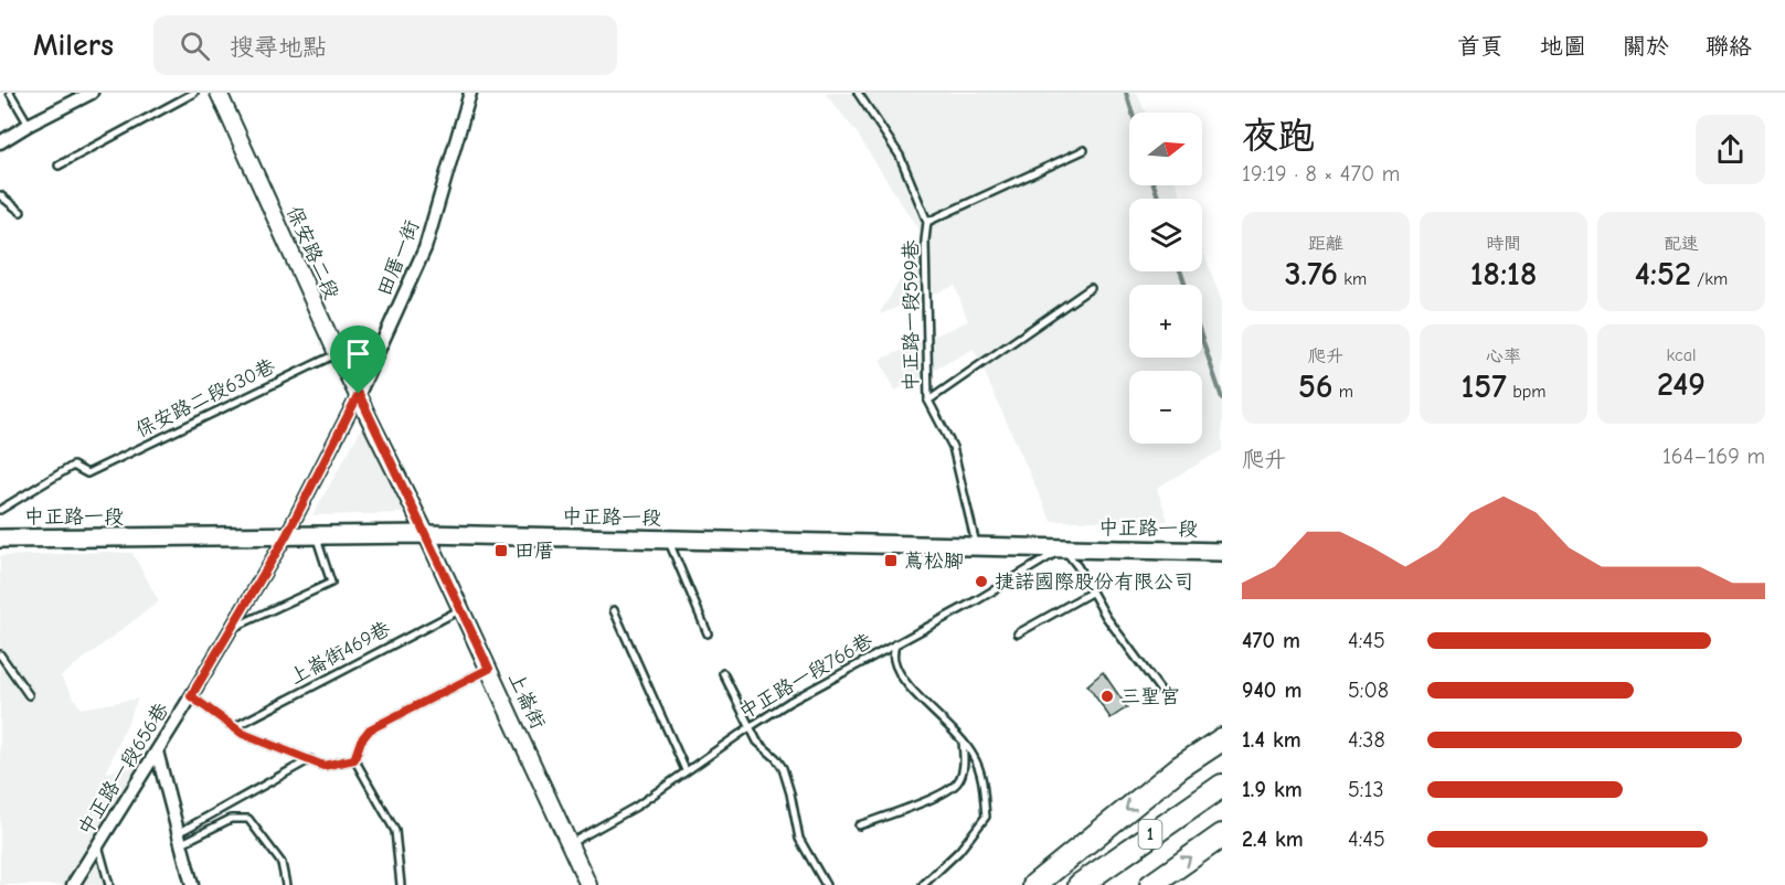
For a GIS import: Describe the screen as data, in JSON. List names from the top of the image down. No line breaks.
{"streets":{"highway":["1"],"main road":["中正路一段"],"street":["保安路二段","田厝一街","上崙街","中正路一段656巷"],"lane":["中正路一段599巷","保安路二段630巷","上崙街469巷","中正路一段766巷"]},"crossings":[["保安路二段","田厝一街"],["保安路二段","保安路二段630巷"],["保安路二段","中正路一段"],["保安路二段","上崙街"],["田厝一街","中正路一段"],["田厝一街","中正路一段656巷"],["中正路一段599巷","中正路一段"],["中正路一段","中正路一段766巷"],["中正路一段","上崙街"],["中正路一段","中正路一段656巷"],["上崙街469巷","上崙街"],["中正路一段766巷","上崙街"]],"places":{"transit":["田厝","蔦松腳"],"other":["捷諾國際股份有限公司","三聖宮"]},"north":"right","page":{"header":"Milers","search":"搜尋地點","nav":["首頁","地圖","關於","聯絡"],"heading":["夜跑","19:19 · 8 × 470 m"],"map_buttons":["+","−"],"stats":[["距離","3.76 km"],["時間","18:18"],["配速","4:52 /km"],["爬升","56 m"],["心率","157 bpm"],["kcal","249"]],"chart":["爬升","164–169 m"],"list":[{"name":"470 m","note":"4:45"},{"name":"940 m","note":"5:08"},{"name":"1.4 km","note":"4:38"},{"name":"1.9 km","note":"5:13"},{"name":"2.4 km","note":"4:45"}]}}
